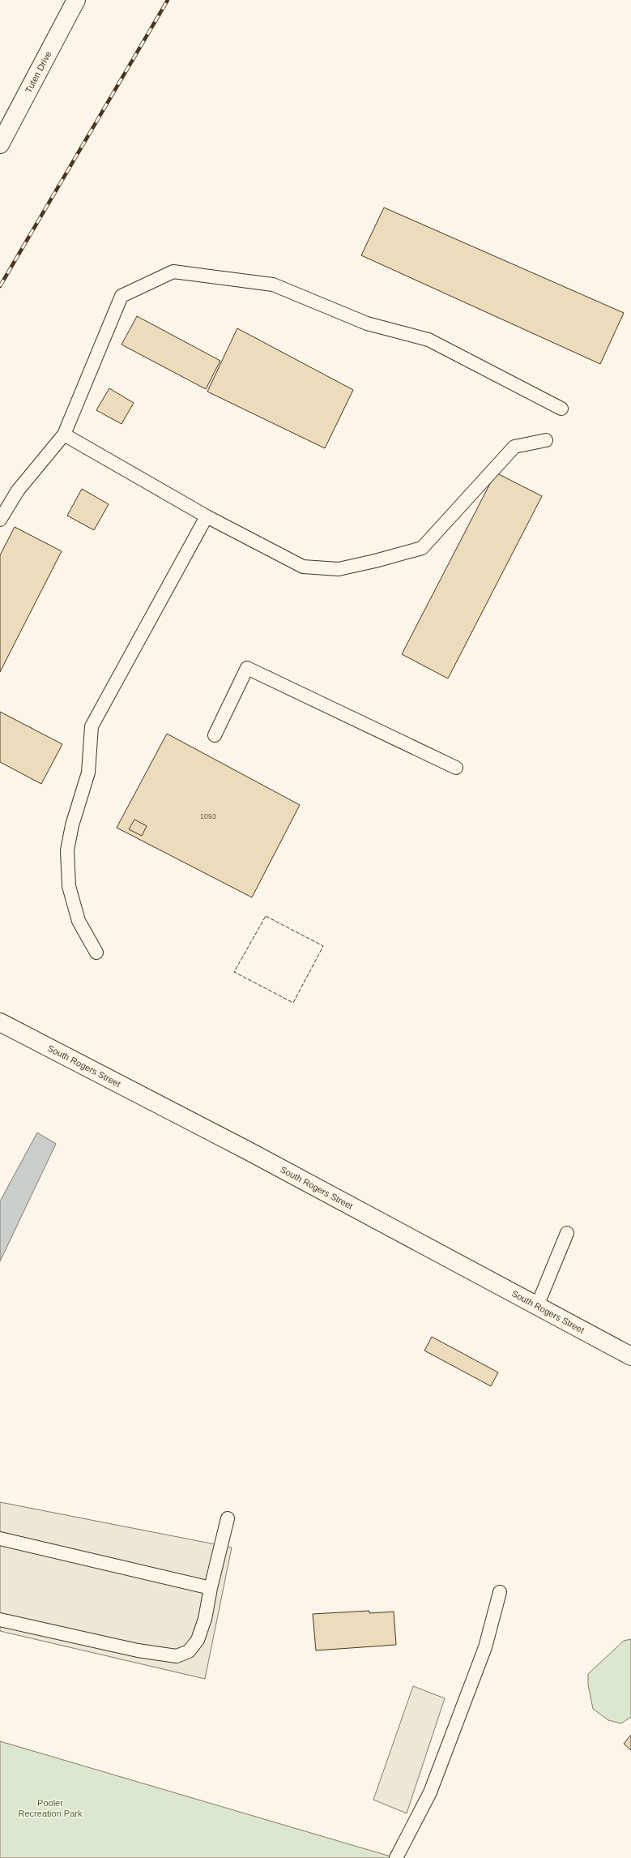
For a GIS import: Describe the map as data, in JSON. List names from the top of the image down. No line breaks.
{"streets":{"street":["Tuten Drive","South Rogers Street"]},"parks":["Pooler Recreation Park"],"house_numbers":["1093"]}
